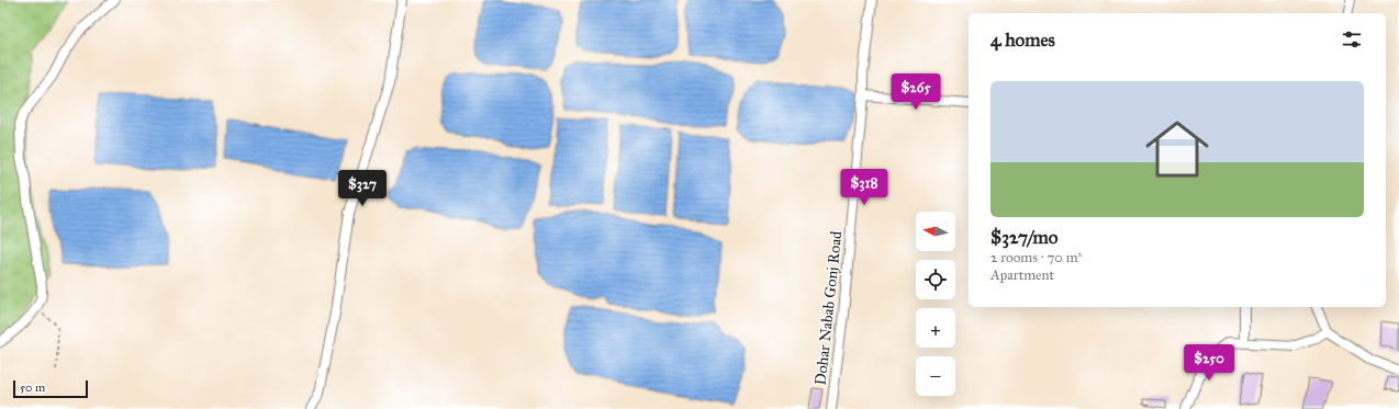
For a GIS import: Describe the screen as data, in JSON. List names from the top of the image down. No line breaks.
{"streets":{"street":["Dohar Nabab Gonj Road"]},"scale_bar":"50 m","north":"left","page":{"heading":"4 homes","list":[{"name":"$327/mo","note":"2 rooms · 70 m² · Apartment"}],"price":["$265","$318","$327","$250"],"map_buttons":["+","−"],"scale":"50 m"}}
